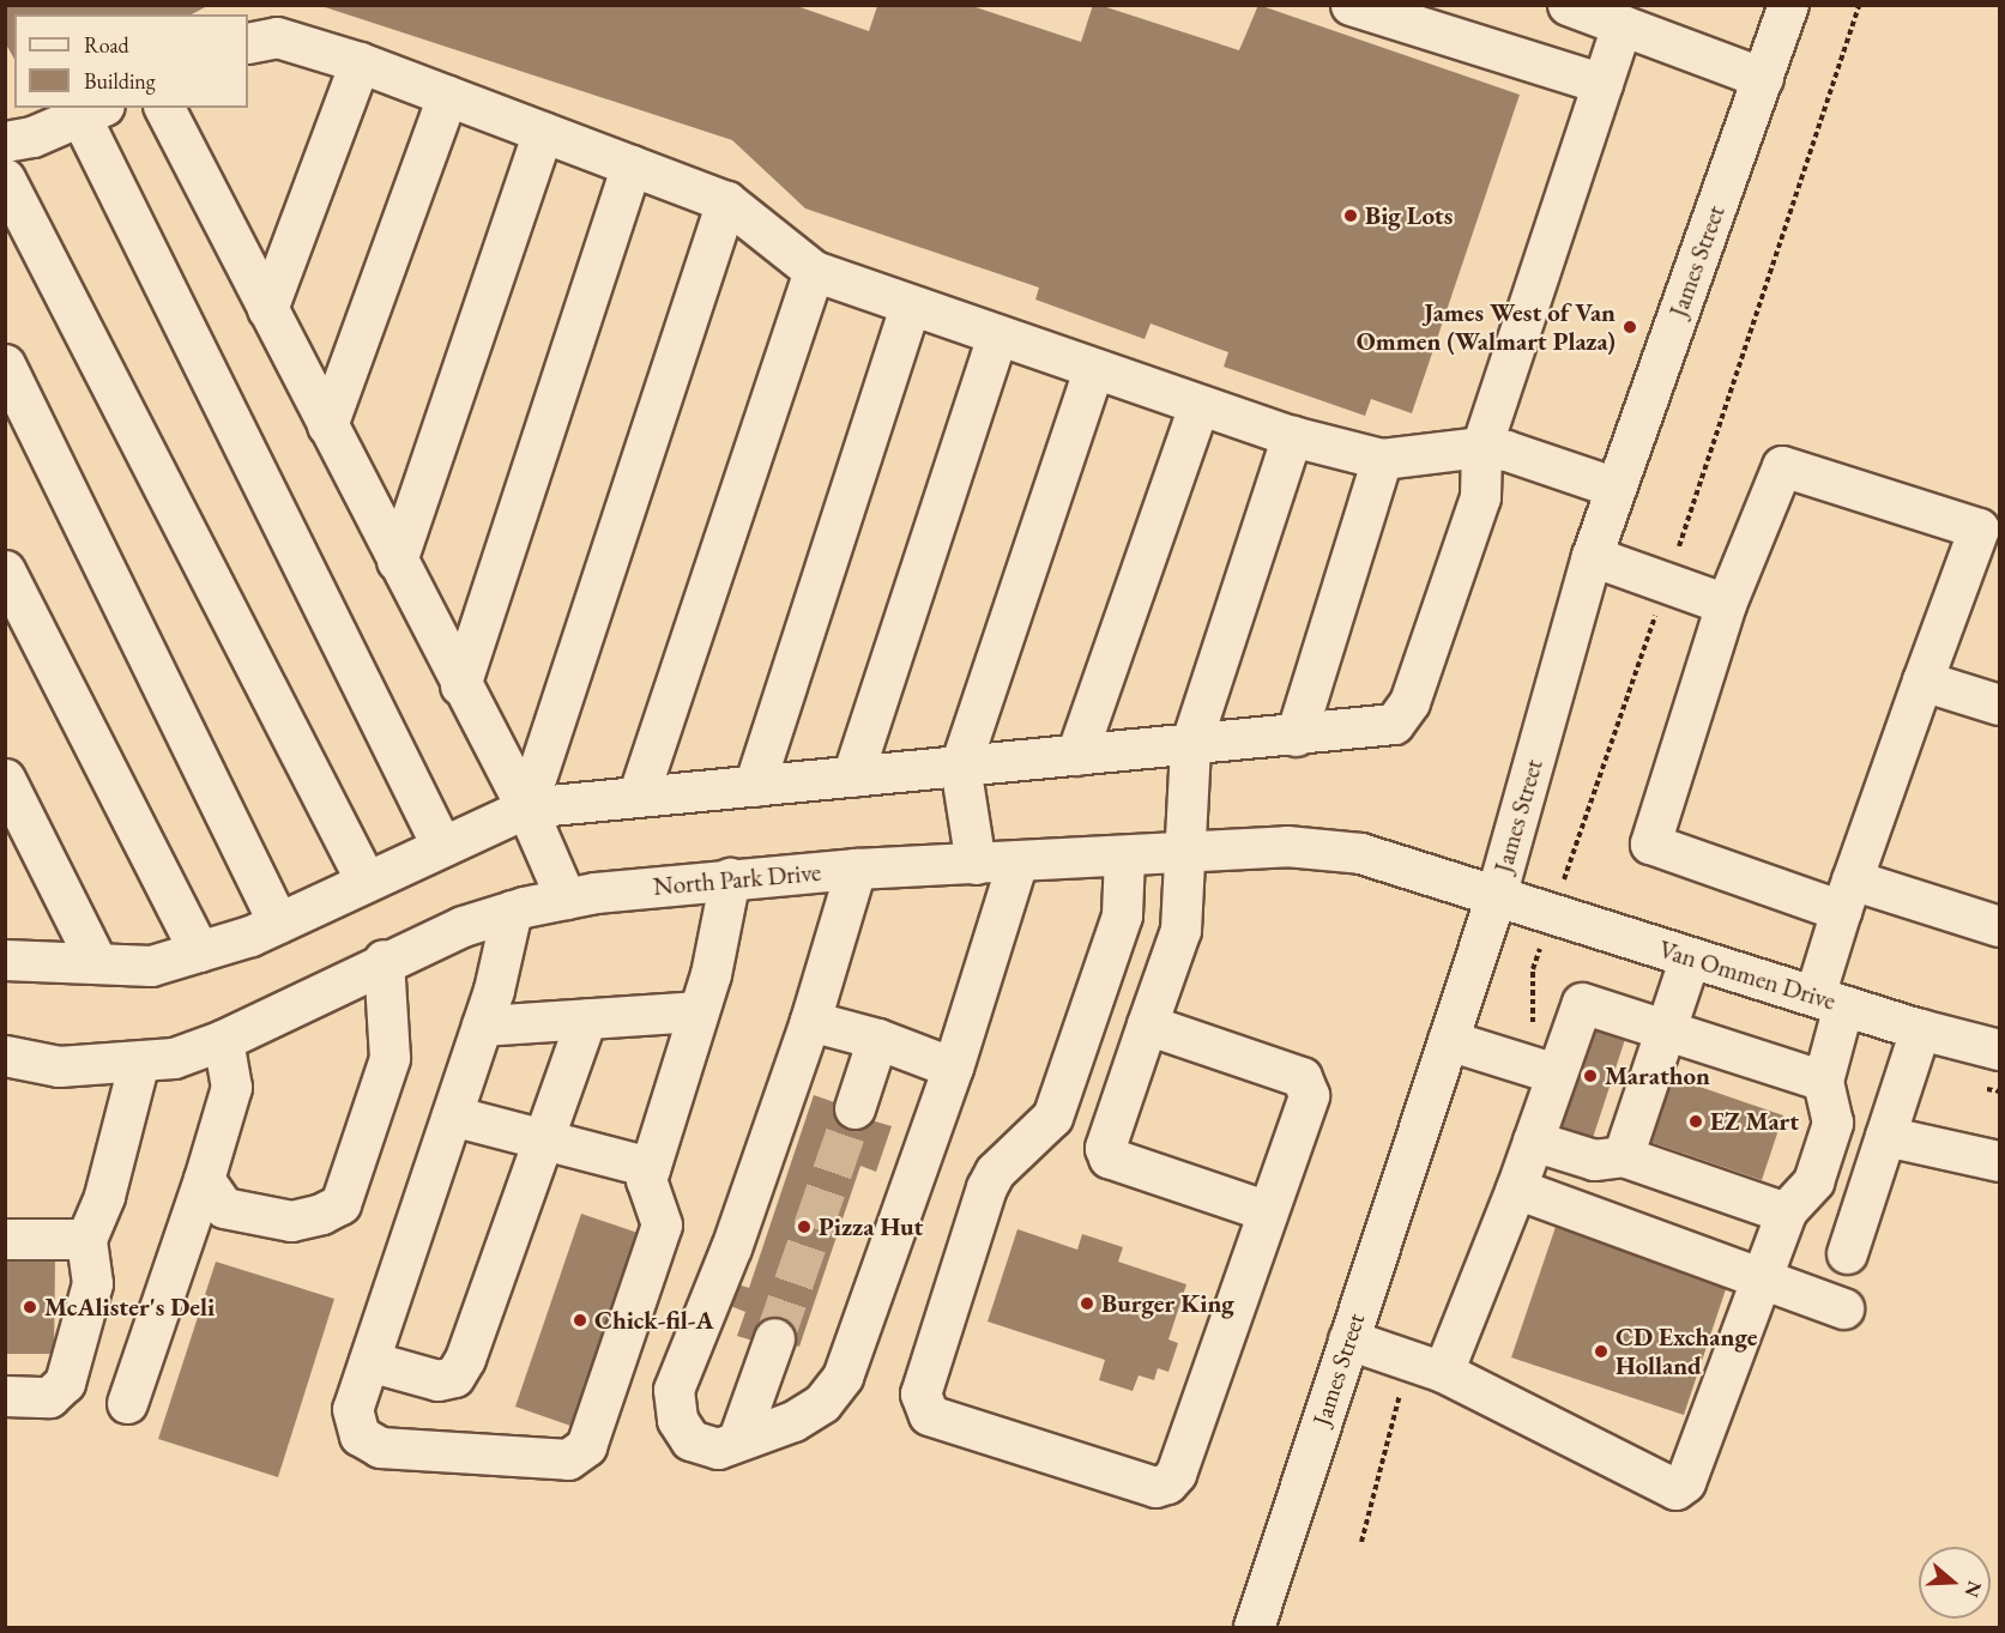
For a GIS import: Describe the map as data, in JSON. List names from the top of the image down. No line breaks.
{"streets":{"street":["James Street","North Park Drive","Van Ommen Drive"]},"crossings":[["James Street","North Park Drive"],["James Street","Van Ommen Drive"],["North Park Drive","Van Ommen Drive"]],"places":["Big Lots","James West of Van Ommen (Walmart Plaza)","Marathon","EZ Mart","Pizza Hut","Burger King","McAlister's Deli","Chick-fil-A","CD Exchange Holland"],"legend":["Road","Building"],"north":"right"}
